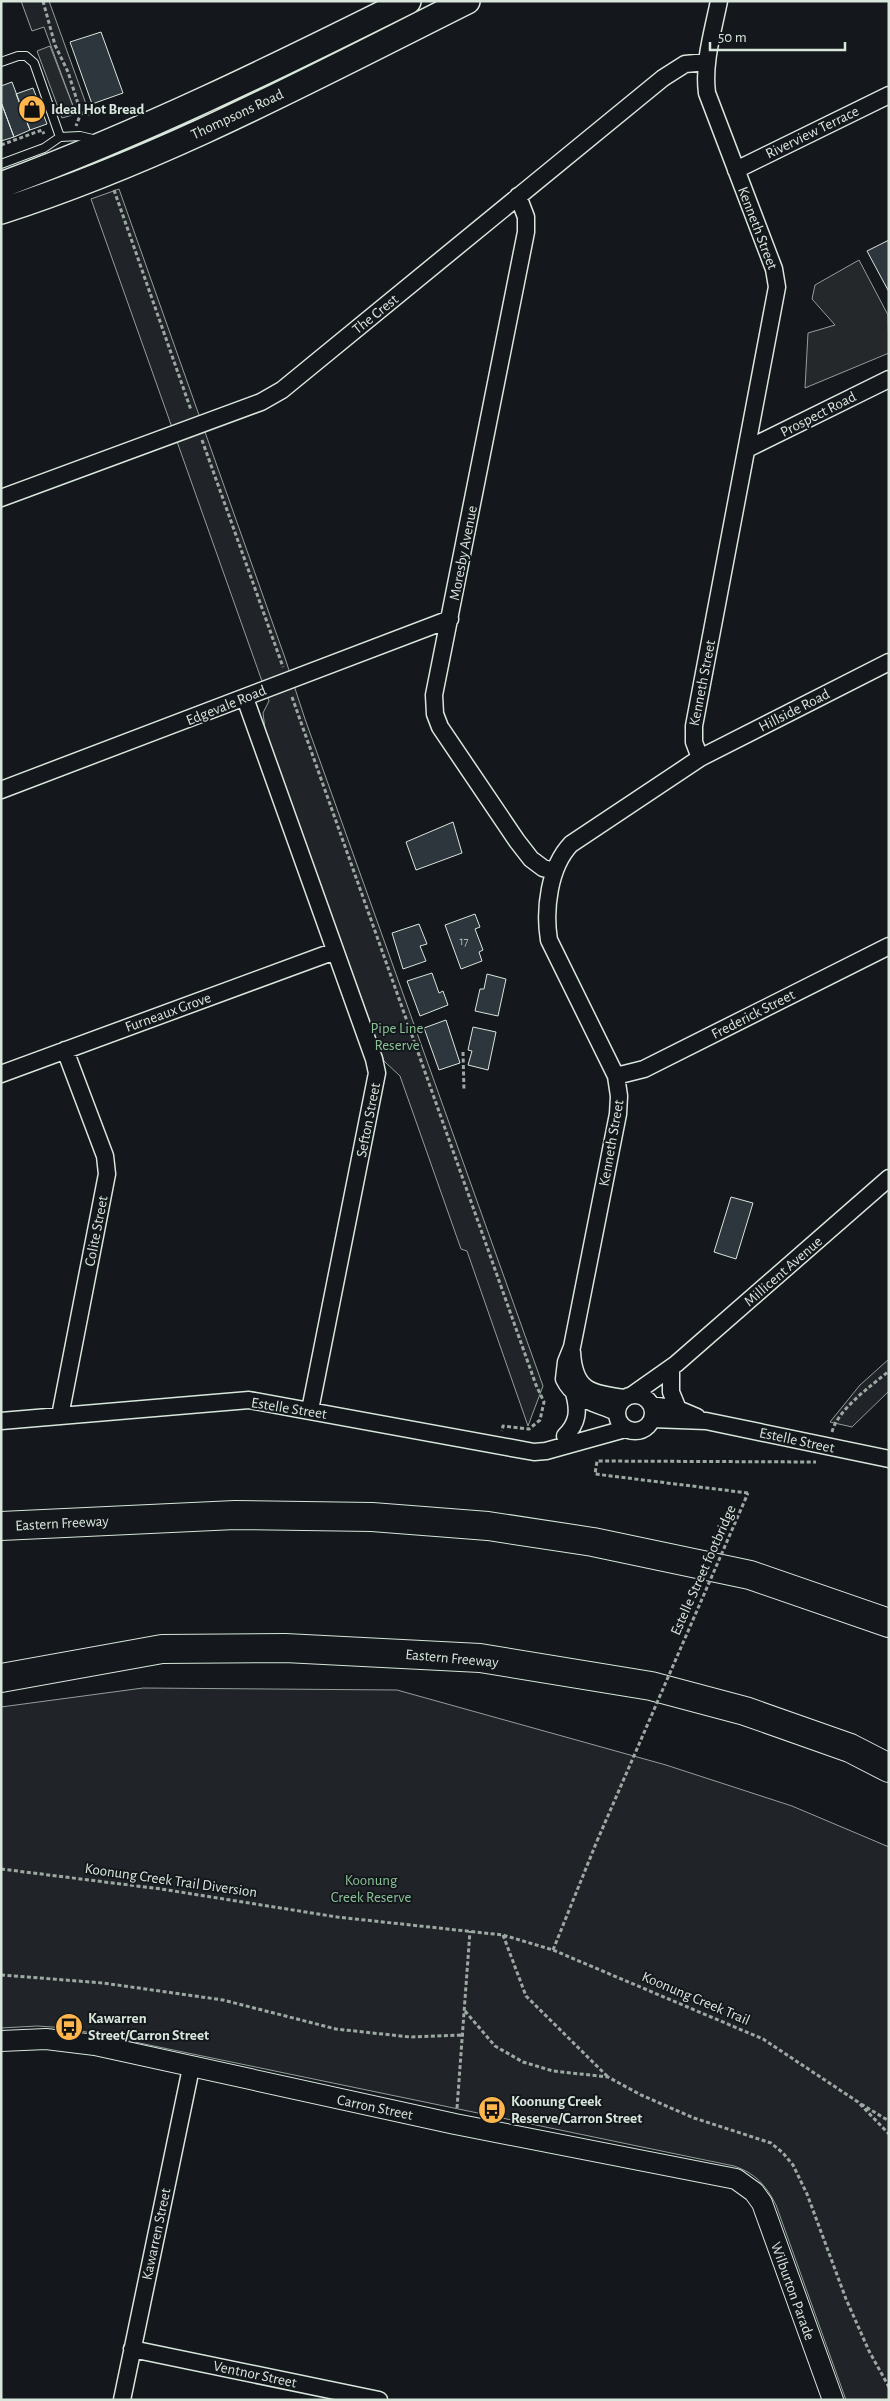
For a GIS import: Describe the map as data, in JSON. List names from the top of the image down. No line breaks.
{"streets":{"highway":["Eastern Freeway"],"main road":["Thompsons Road"],"street":["Riverview Terrace","Kenneth Street","The Crest","Prospect Road","Moresby Avenue","Edgevale Road","Hillside Road","Furneaux Grove","Frederick Street","Sefton Street","Colite Street","Millicent Avenue","Estelle Street","Carron Street","Kawarren Street","Wilburton Parade","Ventnor Street"],"path":["Estelle Street footbridge","Koonung Creek Trail Diversion","Koonung Creek Trail"]},"crossings":[["Riverview Terrace","Kenneth Street"],["Kenneth Street","The Crest"],["Kenneth Street","Prospect Road"],["Kenneth Street","Moresby Avenue"],["Kenneth Street","Hillside Road"],["Kenneth Street","Frederick Street"],["Kenneth Street","Millicent Avenue"],["Kenneth Street","Estelle Street"],["The Crest","Moresby Avenue"],["Moresby Avenue","Edgevale Road"],["Edgevale Road","Sefton Street"],["Furneaux Grove","Sefton Street"],["Furneaux Grove","Colite Street"],["Sefton Street","Estelle Street"],["Colite Street","Estelle Street"],["Millicent Avenue","Estelle Street"],["Estelle Street","Estelle Street footbridge"],["Estelle Street footbridge","Koonung Creek Trail"],["Koonung Creek Trail Diversion","Koonung Creek Trail"],["Carron Street","Kawarren Street"],["Carron Street","Wilburton Parade"],["Kawarren Street","Ventnor Street"]],"parks":["Pipe Line Reserve","Koonung Creek Reserve"],"places":{"shop":["Ideal Hot Bread"],"bus stop":["Kawarren Street/Carron Street","Koonung Creek Reserve/Carron Street"]},"house_numbers":["17"],"scale_bar":"50 m"}
